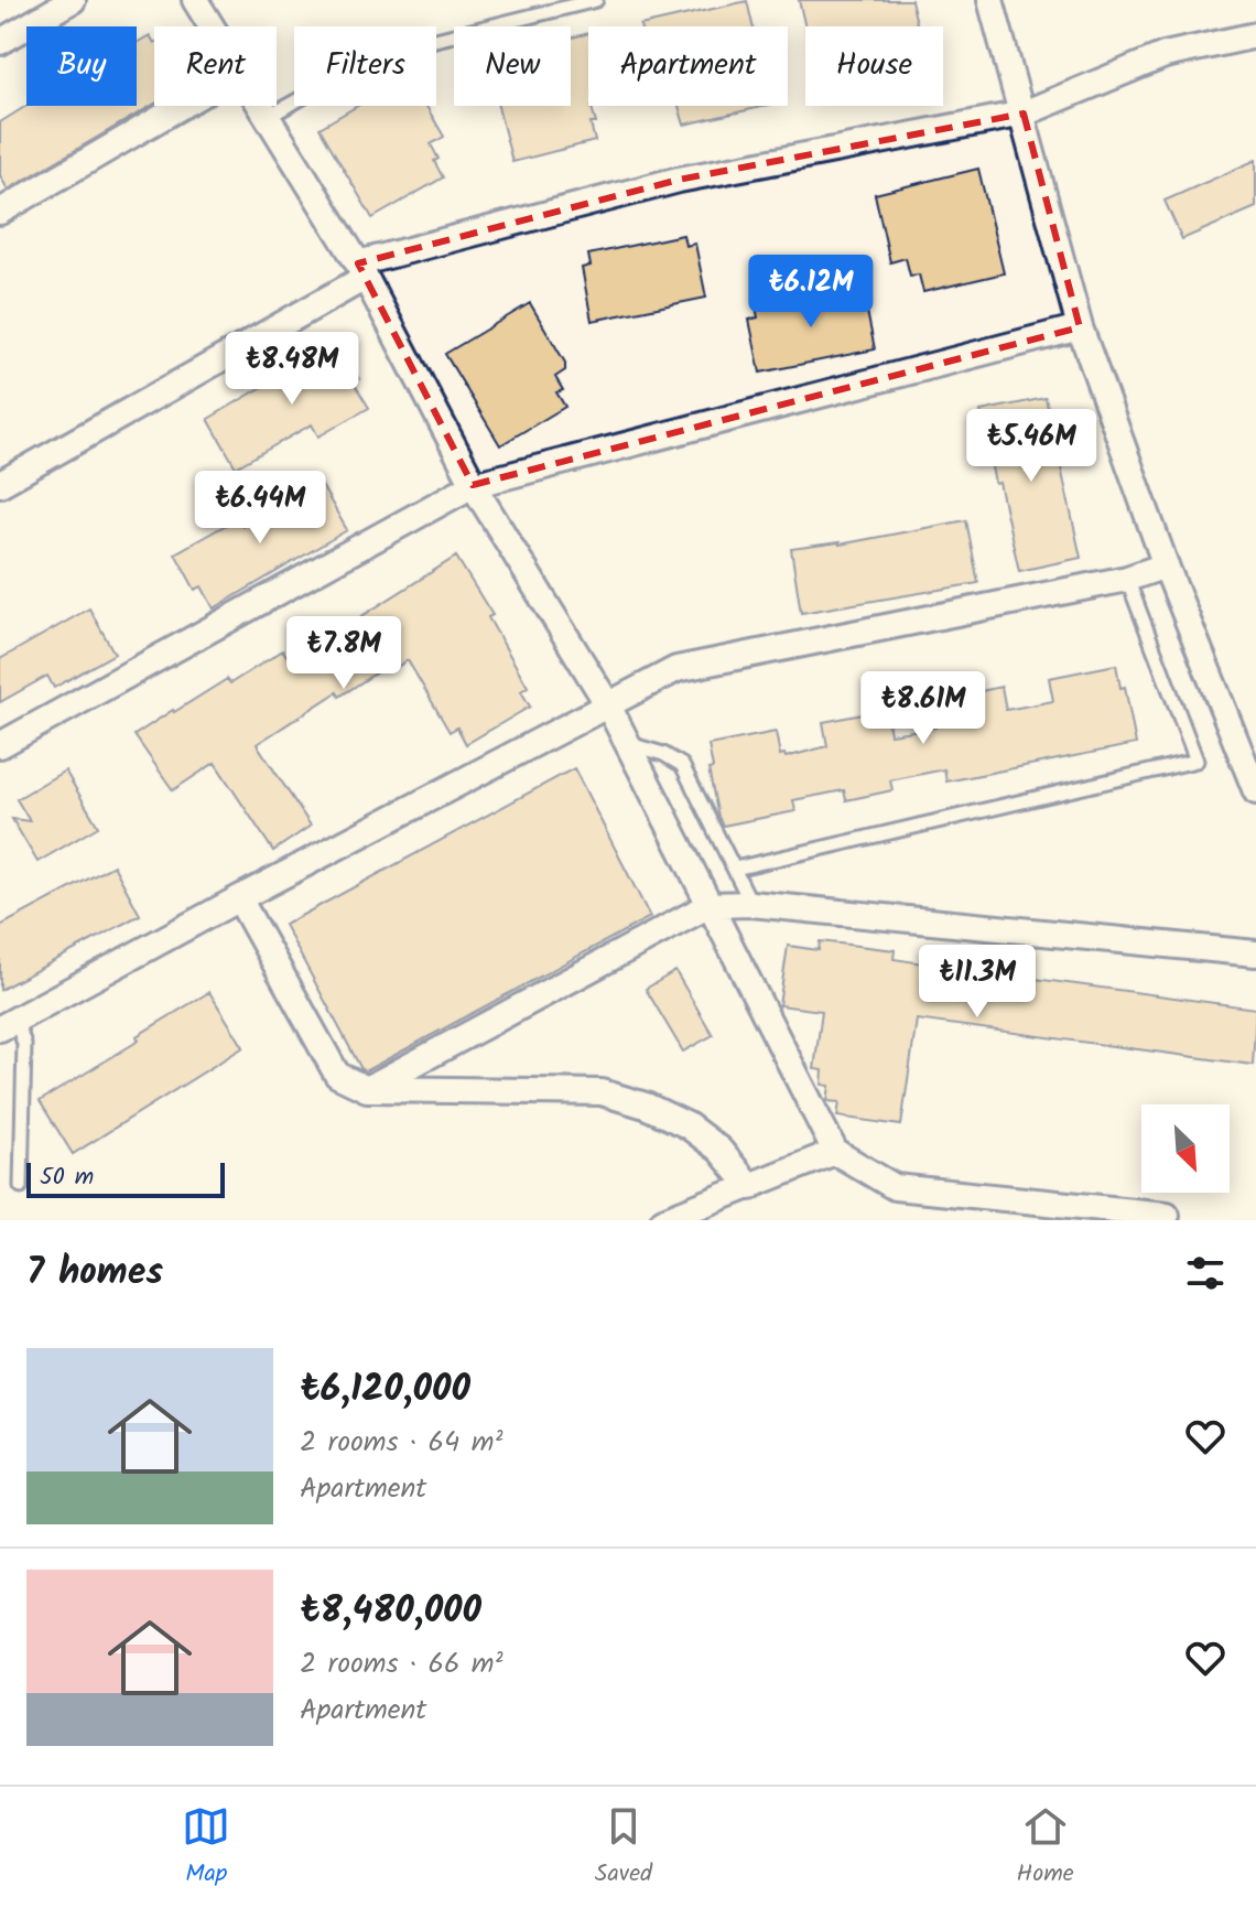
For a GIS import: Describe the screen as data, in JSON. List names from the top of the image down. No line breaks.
{"scale_bar":"50 m","north":"bottom right","page":{"chip":["Buy","Rent","Filters","New","Apartment","House"],"price":["₺6.12M","₺8.48M","₺5.46M","₺6.44M","₺7.8M","₺8.61M","₺11.3M"],"scale":"50 m","heading":"7 homes","list":[{"name":"₺6,120,000","note":"2 rooms · 64 m² · Apartment"},{"name":"₺8,480,000","note":"2 rooms · 66 m² · Apartment"}],"tabs":["Map","Saved","Home"]}}
